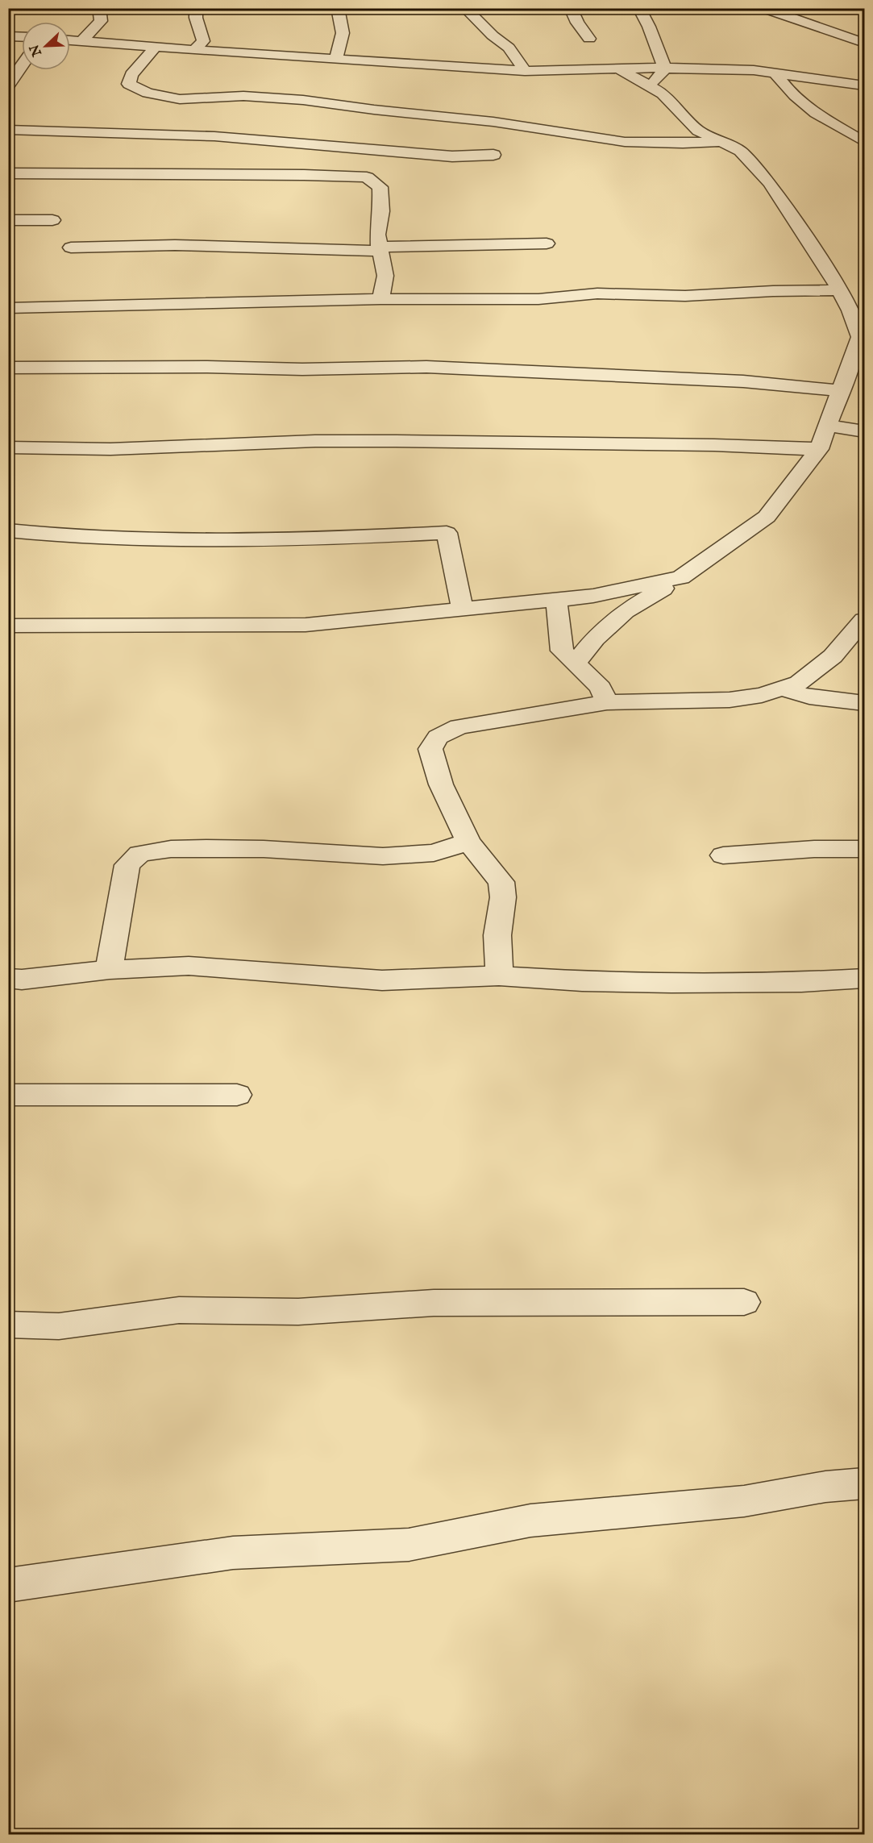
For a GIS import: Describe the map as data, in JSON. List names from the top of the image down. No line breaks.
{"north":"bottom left"}
